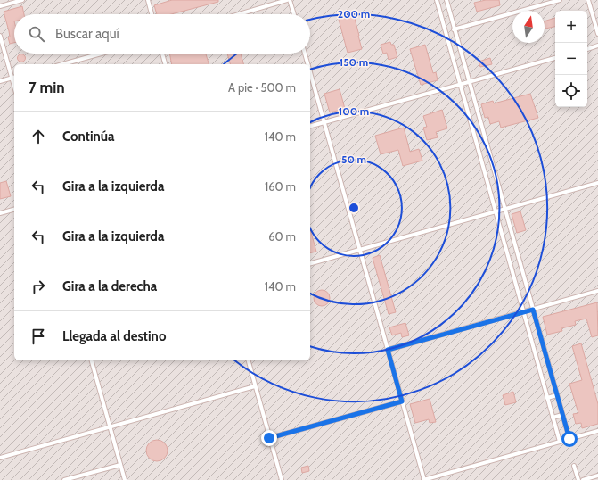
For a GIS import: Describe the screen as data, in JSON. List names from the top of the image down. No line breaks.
{"north":"top","page":{"map_buttons":["+","−"],"search":"Buscar aquí","heading":["7 min","A pie · 500 m"],"list":[["Continúa","140 m"],["Gira a la izquierda","160 m"],["Gira a la izquierda","60 m"],["Gira a la derecha","140 m"],"Llegada al destino"]},"rings":["200 m","150 m","100 m","50 m"]}
